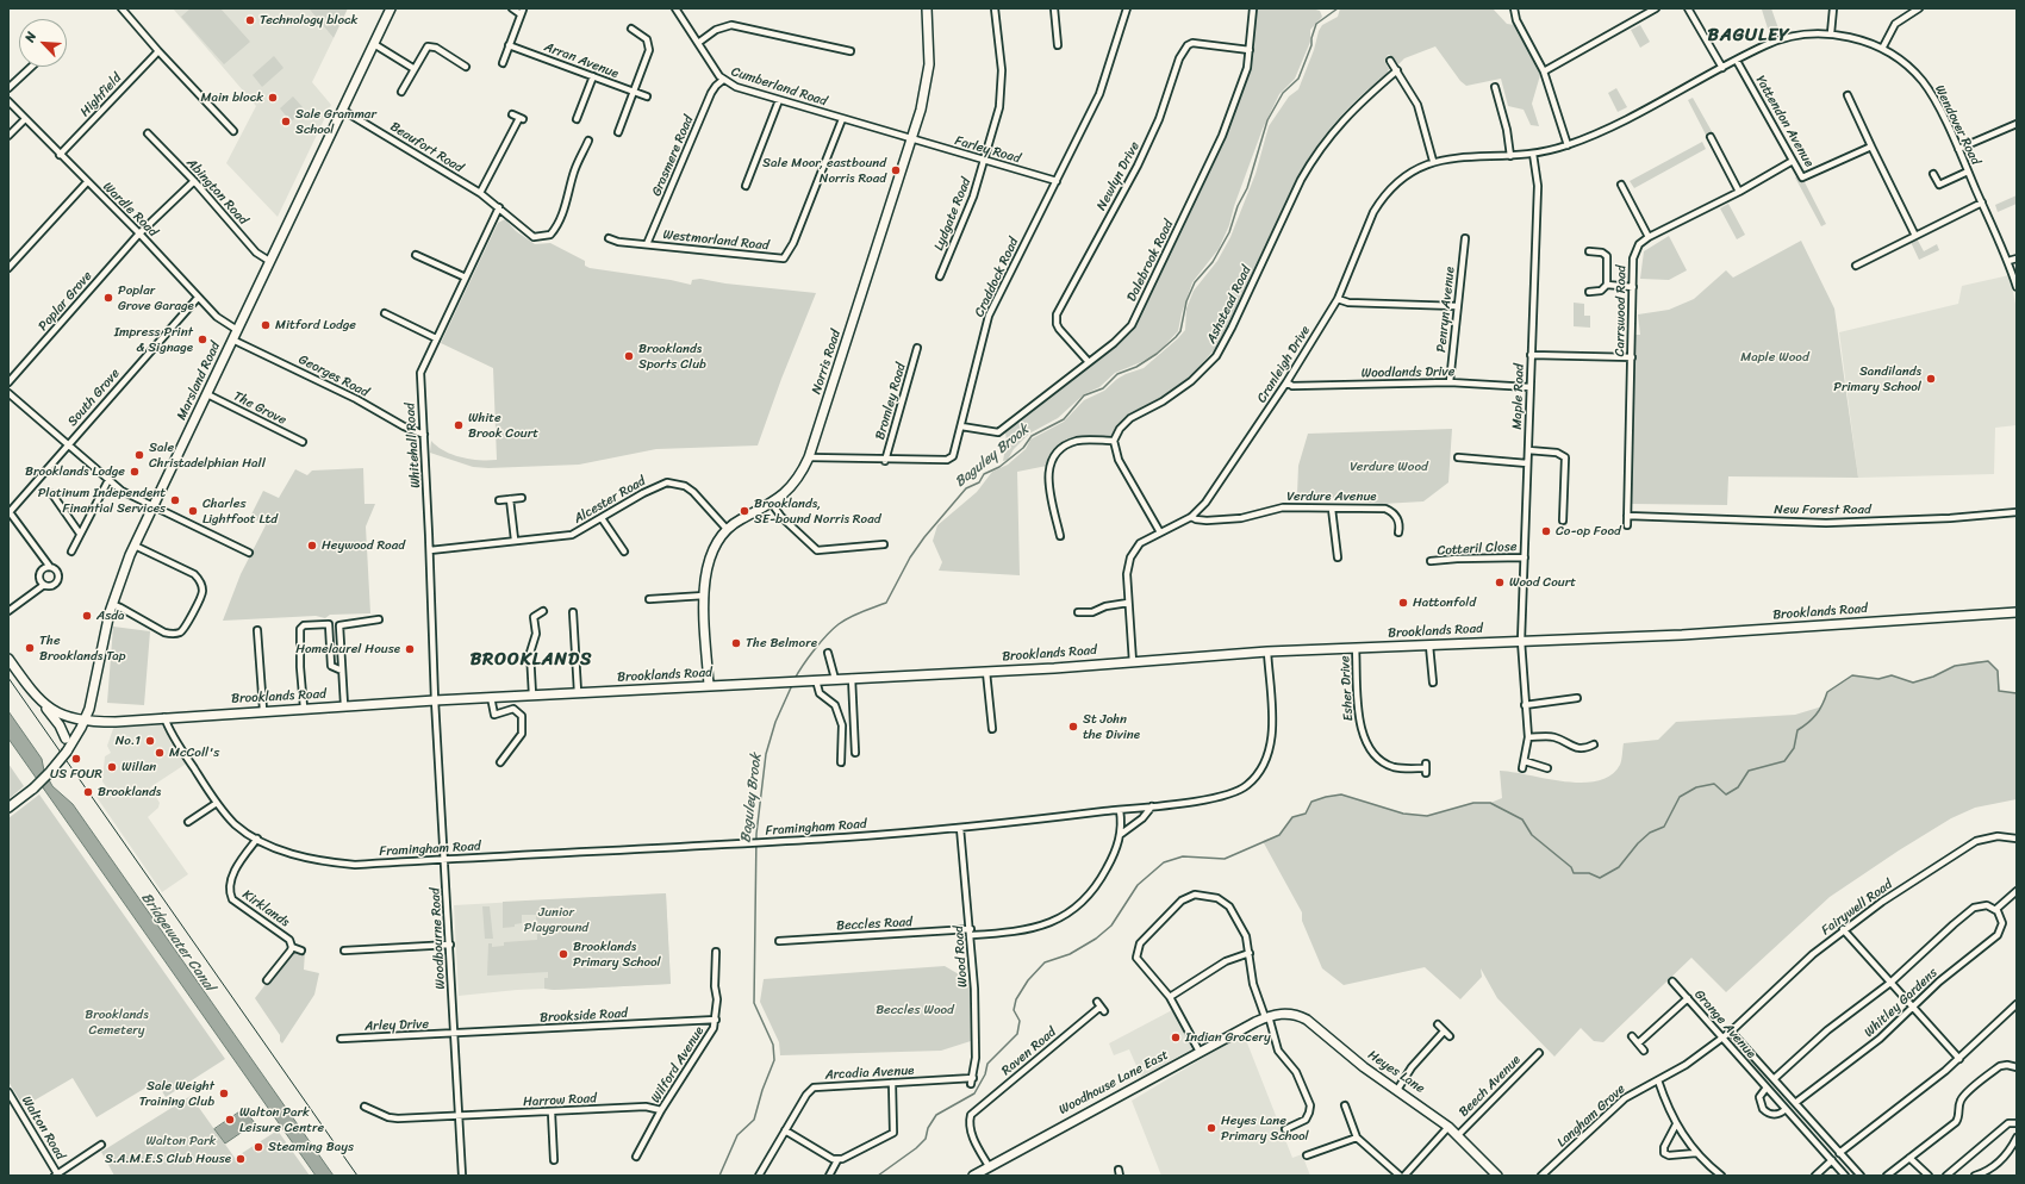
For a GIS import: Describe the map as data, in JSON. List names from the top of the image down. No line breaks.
{"streets":{"street":["Arran Avenue","Cumberland Road","Highfield","Yattendon Avenue","Wendover Road","Beaufort Road","Farley Road","Grasmere Road","Newlyn Drive","Abington Road","Wardle Road","Lydgate Road","Westmorland Road","Dalebrook Road","Craddock Road","Poplar Grove","Ashstead Road","Penryn Avenue","Carrswood Road","Norris Road","Cranleigh Drive","Woodlands Drive","Georges Road","Marsland Road","Maple Road","South Grove","Bromley Road","The Grove","Whitehall Road","Verdure Avenue","Alcester Road","New Forest Road","Cotteril Close","Brooklands Road","Esher Drive","Framingham Road","Fairywell Road","Kirklands","Beccles Road","Woodbourne Road","Wood Road","Whitley Gardens","Brookside Road","Grange Avenue","Arley Drive","Raven Road","Wilford Avenue","Heyes Lane","Arcadia Avenue","Woodhouse Lane East","Beech Avenue","Harrow Road","Langham Grove","Walton Road"]},"crossings":[["Cumberland Road","Farley Road"],["Cumberland Road","Grasmere Road"],["Cumberland Road","Westmorland Road"],["Cumberland Road","Norris Road"],["Highfield","Wardle Road"],["Yattendon Avenue","Wendover Road"],["Yattendon Avenue","Carrswood Road"],["Wendover Road","Cranleigh Drive"],["Wendover Road","Maple Road"],["Beaufort Road","Marsland Road"],["Beaufort Road","Whitehall Road"],["Farley Road","Lydgate Road"],["Farley Road","Craddock Road"],["Farley Road","Norris Road"],["Grasmere Road","Westmorland Road"],["Newlyn Drive","Dalebrook Road"],["Abington Road","Poplar Grove"],["Abington Road","Marsland Road"],["Wardle Road","Poplar Grove"],["Wardle Road","Marsland Road"],["Wardle Road","South Grove"],["Dalebrook Road","Craddock Road"],["Craddock Road","Norris Road"],["Craddock Road","Bromley Road"],["Penryn Avenue","Woodlands Drive"],["Carrswood Road","New Forest Road"],["Norris Road","Alcester Road"],["Norris Road","Brooklands Road"],["Cranleigh Drive","Woodlands Drive"],["Cranleigh Drive","Maple Road"],["Cranleigh Drive","Verdure Avenue"],["Cranleigh Drive","Brooklands Road"],["Woodlands Drive","Maple Road"],["Georges Road","Marsland Road"],["Georges Road","Whitehall Road"],["Marsland Road","The Grove"],["Marsland Road","Brooklands Road"],["Maple Road","Cotteril Close"],["Maple Road","Brooklands Road"],["Whitehall Road","Alcester Road"],["Whitehall Road","Brooklands Road"],["Whitehall Road","Woodbourne Road"],["Brooklands Road","Esher Drive"],["Brooklands Road","Framingham Road"],["Brooklands Road","Woodbourne Road"],["Framingham Road","Kirklands"],["Framingham Road","Woodbourne Road"],["Framingham Road","Wood Road"],["Fairywell Road","Grange Avenue"],["Fairywell Road","Langham Grove"],["Beccles Road","Wood Road"],["Woodbourne Road","Brookside Road"],["Woodbourne Road","Arley Drive"],["Woodbourne Road","Harrow Road"],["Wood Road","Arcadia Avenue"],["Whitley Gardens","Grange Avenue"],["Brookside Road","Arley Drive"],["Brookside Road","Wilford Avenue"],["Grange Avenue","Langham Grove"],["Raven Road","Woodhouse Lane East"],["Wilford Avenue","Harrow Road"],["Heyes Lane","Woodhouse Lane East"],["Heyes Lane","Beech Avenue"]],"districts":["BAGULEY","BROOKLANDS"],"water":["Baguley Brook","Bridgewater Canal"],"parks":["Maple Wood","Verdure Wood","Junior Playground","Beccles Wood","Brooklands Cemetery","Walton Park"],"places":["Technology block","Main block","Sale Grammar School","Sale Moor, eastbound Norris Road","Poplar Grove Garage","Mitford Lodge","Impress Print & Signage","Brooklands Sports Club","Sandilands Primary School","White Brook Court","Sale Christadelphian Hall","Brooklands Lodge","Platinum Independent Finantial Services","Charles Lightfoot Ltd","Brooklands, SE-bound Norris Road","Co-op Food","Heywood Road","Wood Court","Hattonfold","Asda","The Belmore","The Brooklands Tap","Homelaurel House","St John the Divine","No.1","McColl's","US FOUR","Willan","Brooklands","Brooklands Primary School","Indian Grocery","Sale Weight Training Club","Walton Park Leisure Centre","Heyes Lane Primary School","Steaming Bays","S.A.M.E.S Club House"],"north":"top left"}
